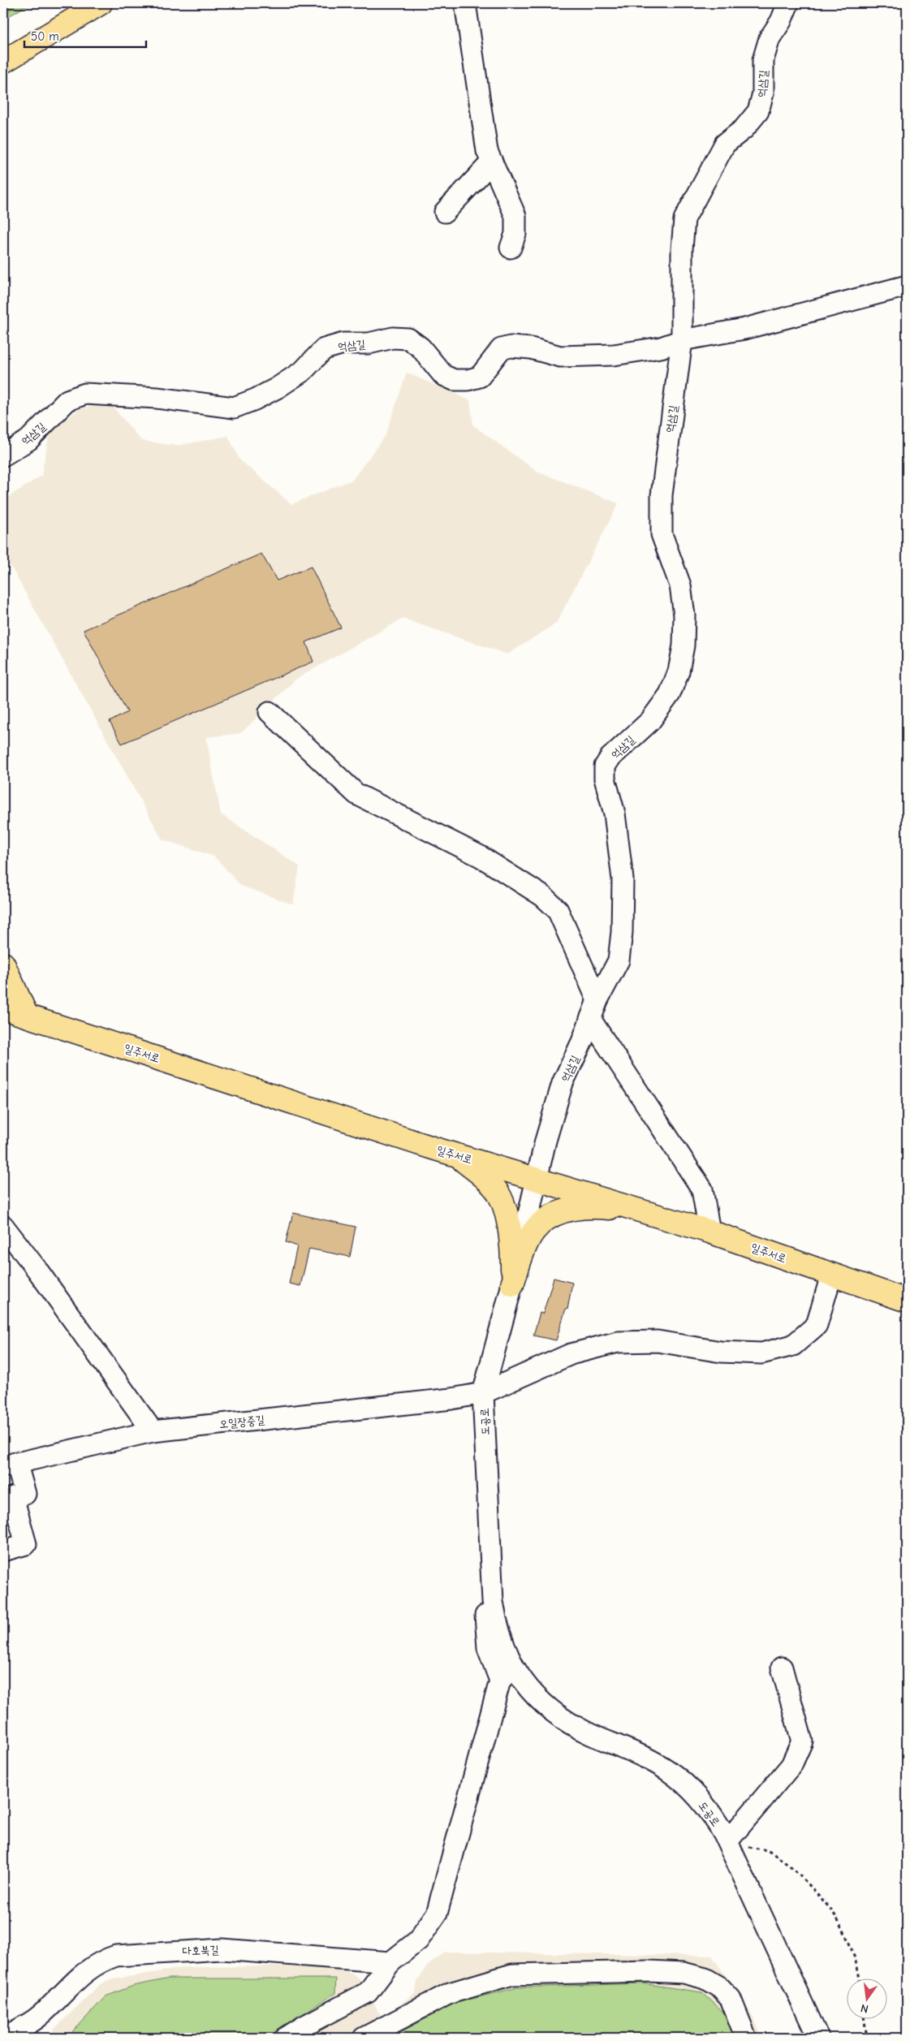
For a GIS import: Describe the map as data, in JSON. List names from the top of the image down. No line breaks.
{"streets":{"main road":["일주서로"],"street":["억삼길","오일장중길","도공로","다호북길"]},"crossings":[["억삼길","일주서로"],["억삼길","도공로"],["일주서로","오일장중길"],["일주서로","도공로"],["오일장중길","도공로"]],"scale_bar":"50 m","north":"bottom"}
